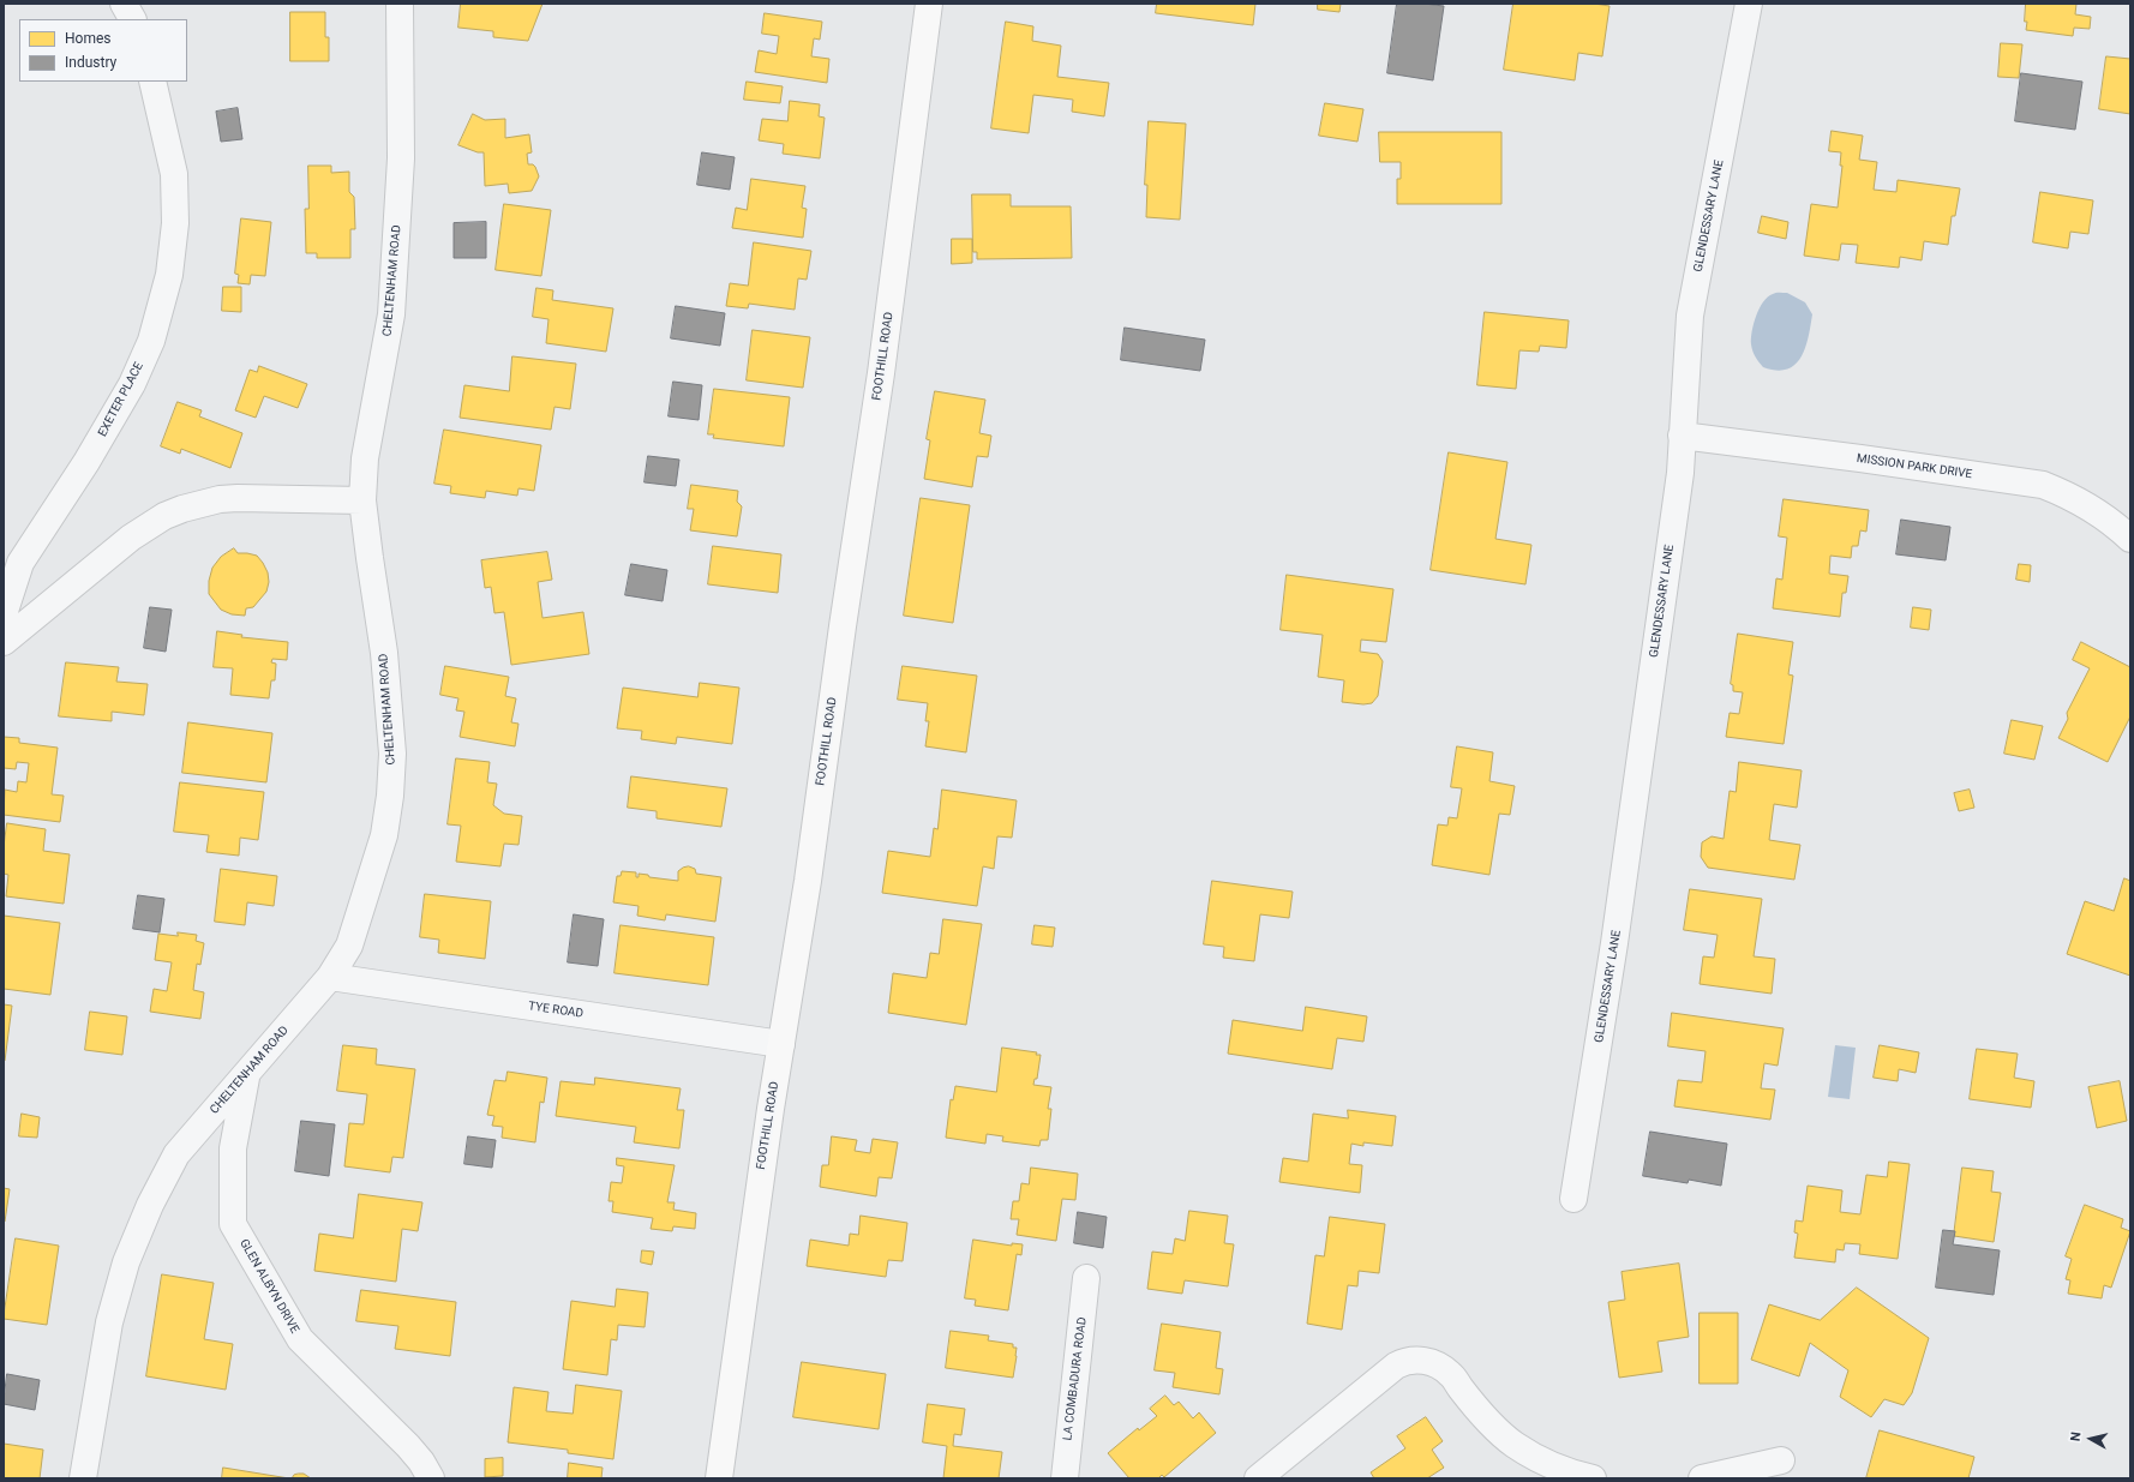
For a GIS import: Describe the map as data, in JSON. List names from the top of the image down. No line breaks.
{"streets":{"main road":["FOOTHILL ROAD"],"street":["GLENDESSARY LANE","CHELTENHAM ROAD","EXETER PLACE","MISSION PARK DRIVE","TYE ROAD","GLEN ALBYN DRIVE","LA COMBADURA ROAD"]},"crossings":[["GLENDESSARY LANE","MISSION PARK DRIVE"],["CHELTENHAM ROAD","TYE ROAD"],["CHELTENHAM ROAD","GLEN ALBYN DRIVE"],["FOOTHILL ROAD","TYE ROAD"]],"legend":["Homes","Industry"],"north":"left"}
